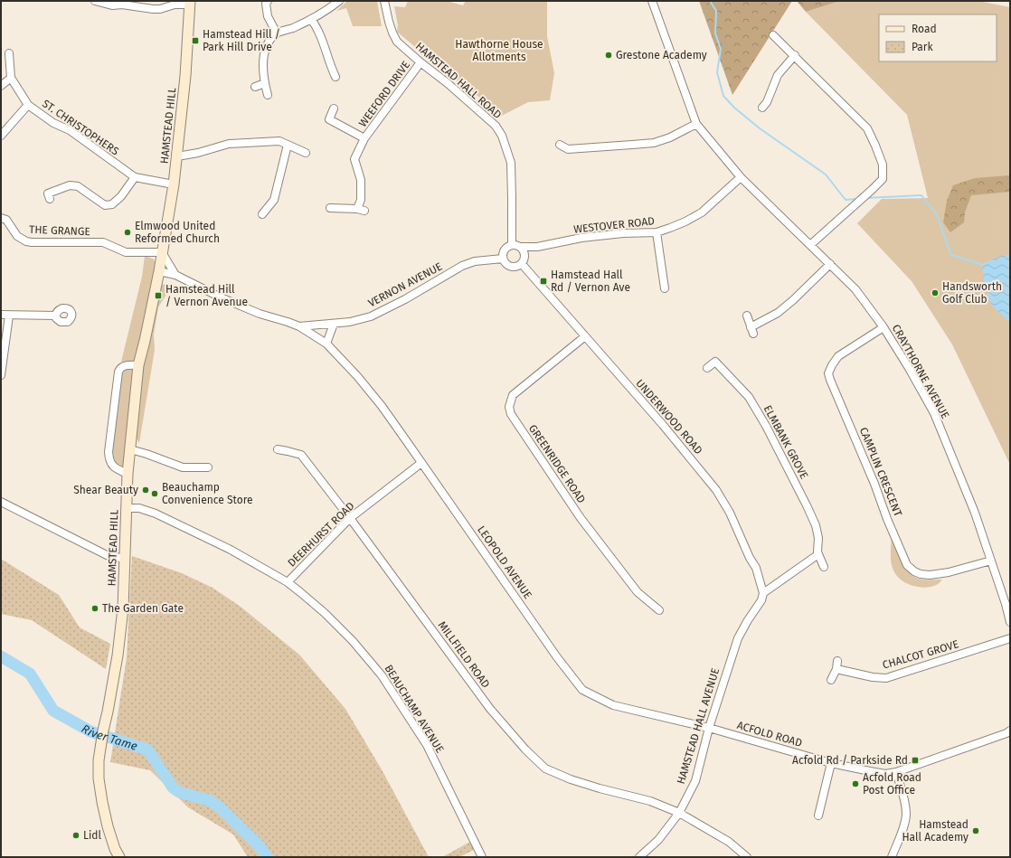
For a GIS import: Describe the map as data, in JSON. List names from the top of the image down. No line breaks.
{"streets":{"main road":["HAMSTEAD HILL"],"street":["HAMSTEAD HALL ROAD","WEEFORD DRIVE","ST. CHRISTOPHERS","WESTOVER ROAD","THE GRANGE","VERNON AVENUE","CRAYTHORNE AVENUE","UNDERWOOD ROAD","ELMBANK GROVE","GREENRIDGE ROAD","CAMPLIN CRESCENT","DEERHURST ROAD","LEOPOLD AVENUE","MILLFIELD ROAD","CHALCOT GROVE","BEAUCHAMP AVENUE","HAMSTEAD HALL AVENUE","ACFOLD ROAD"]},"crossings":[["HAMSTEAD HALL ROAD","WEEFORD DRIVE"],["HAMSTEAD HALL ROAD","WESTOVER ROAD"],["HAMSTEAD HALL ROAD","VERNON AVENUE"],["HAMSTEAD HALL ROAD","UNDERWOOD ROAD"],["HAMSTEAD HILL","ST. CHRISTOPHERS"],["HAMSTEAD HILL","THE GRANGE"],["HAMSTEAD HILL","VERNON AVENUE"],["HAMSTEAD HILL","BEAUCHAMP AVENUE"],["WESTOVER ROAD","VERNON AVENUE"],["WESTOVER ROAD","CRAYTHORNE AVENUE"],["WESTOVER ROAD","UNDERWOOD ROAD"],["VERNON AVENUE","UNDERWOOD ROAD"],["VERNON AVENUE","LEOPOLD AVENUE"],["CRAYTHORNE AVENUE","CAMPLIN CRESCENT"],["UNDERWOOD ROAD","GREENRIDGE ROAD"],["UNDERWOOD ROAD","HAMSTEAD HALL AVENUE"],["DEERHURST ROAD","LEOPOLD AVENUE"],["DEERHURST ROAD","MILLFIELD ROAD"],["DEERHURST ROAD","BEAUCHAMP AVENUE"],["LEOPOLD AVENUE","HAMSTEAD HALL AVENUE"],["LEOPOLD AVENUE","ACFOLD ROAD"],["MILLFIELD ROAD","HAMSTEAD HALL AVENUE"],["HAMSTEAD HALL AVENUE","ACFOLD ROAD"]],"water":["River Tame"],"parks":["Hawthorne House Allotments"],"places":{"transit":["Hamstead Hill / Park Hill Drive","Hamstead Hall Rd / Vernon Ave","Hamstead Hill / Vernon Avenue","Acfold Rd / Parkside Rd"],"other":["Grestone Academy","Elmwood United Reformed Church","Handsworth Golf Club","Shear Beauty","Beauchamp Convenience Store","The Garden Gate","Acfold Road Post Office","Hamstead Hall Academy","Lidl"]},"legend":["Road","Park"]}
